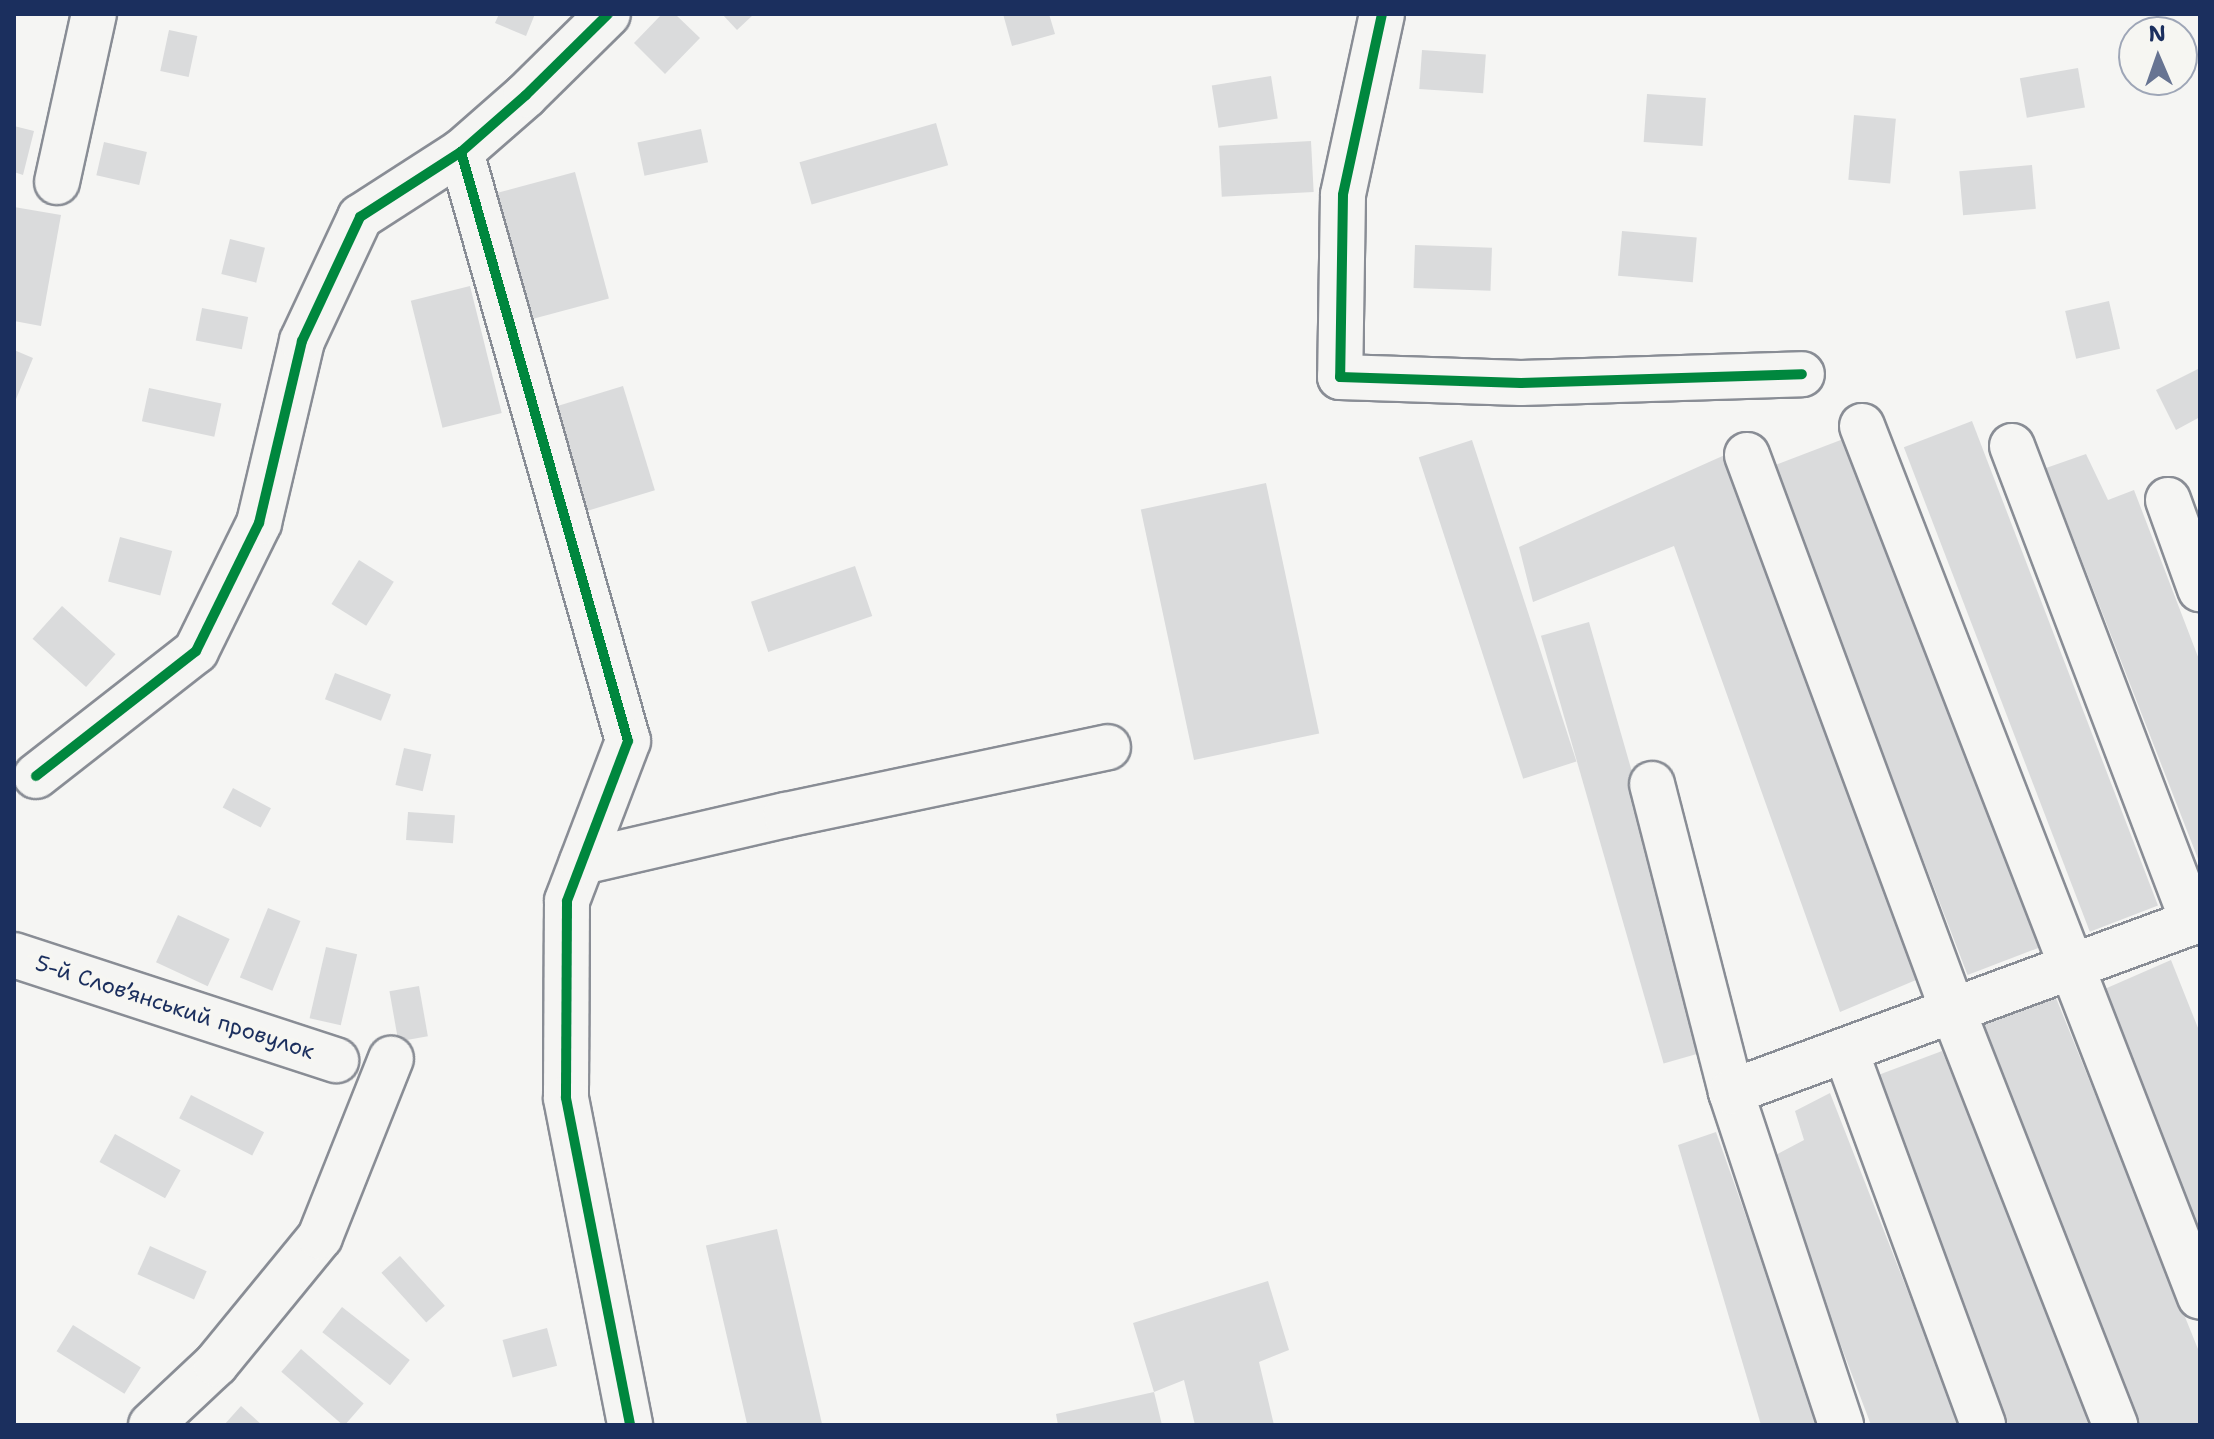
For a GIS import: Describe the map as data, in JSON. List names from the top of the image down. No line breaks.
{"streets":{"street":["5-й Слов’янський провулок"]},"north":"top"}
